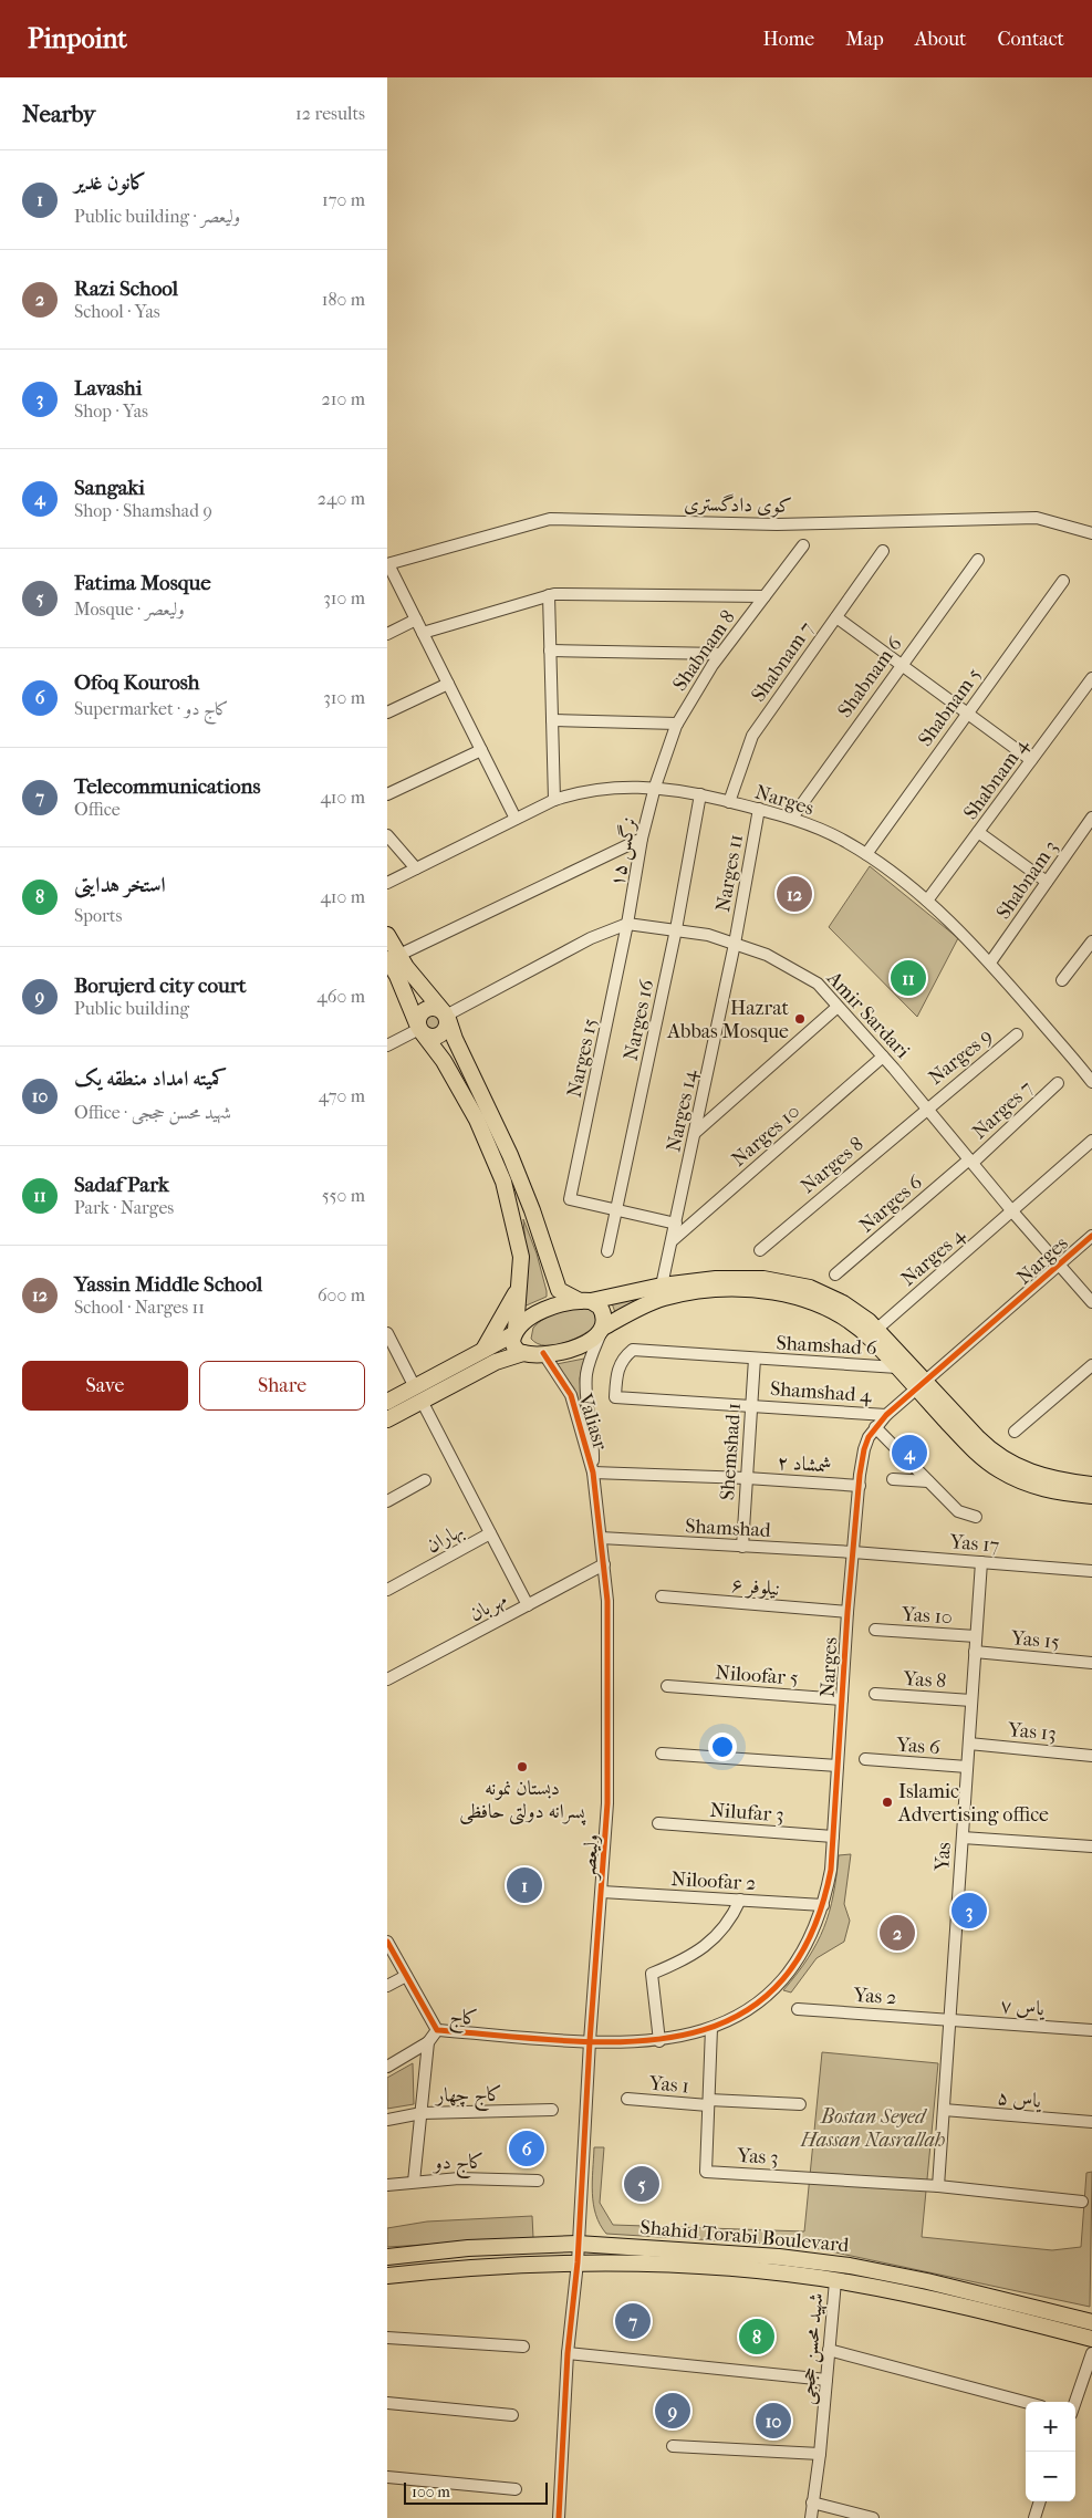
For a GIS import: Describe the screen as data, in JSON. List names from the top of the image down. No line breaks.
{"streets":{"main road":["Shahid Torabi Boulevard"],"street":["کوی دادگستری","Shabnam 8","Shabnam 7","Shabnam 6","Shabnam 5","Shabnam 4","Narges","نرگس ۱۵","Narges 11","Shabnam 3","Amir Sardari","Narges 16","Narges 9","Narges 15","Narges 7","Narges 14","Narges 10","Narges 8","Narges 6","Narges 4","Shamshad 6","Shamshad 4","Valiasr","Shemshad 1","شمشاد ۲","Shamshad","بهاران","Yas 17","نیلوفر ۶","مهربان","Yas 10","Yas 15","Niloofar 5","Yas 8","Yas 13","Yas 6","Nilufar 3","ولیعصر","Yas","Niloofar 2","Yas 2","یاس ۷","کاج","Yas 1","کاج چهار","یاس ۵","Yas 3","کاج دو","شهید محسن حججی"]},"crossings":[["Shabnam 8","Narges"],["Shabnam 8","نرگس ۱۵"],["Shabnam 7","Narges"],["Shabnam 6","Narges"],["Shabnam 5","Narges"],["Shabnam 4","Narges"],["Narges","نرگس ۱۵"],["Narges","Narges 11"],["Narges","Shabnam 3"],["Narges","Amir Sardari"],["Narges","Narges 16"],["Narges","Shamshad 4"],["Narges","شمشاد ۲"],["Narges","Shamshad"],["Narges","Yas 17"],["Narges","نیلوفر ۶"],["Narges","Niloofar 5"],["Narges","Nilufar 3"],["Narges","ولیعصر"],["Narges","Niloofar 2"],["Narges","کاج"],["Narges","Yas 3"],["نرگس ۱۵","Amir Sardari"],["نرگس ۱۵","Narges 15"],["Narges 11","Amir Sardari"],["Narges 11","Narges 14"],["Amir Sardari","Narges 16"],["Amir Sardari","Narges 9"],["Amir Sardari","Narges 15"],["Amir Sardari","Narges 7"],["Amir Sardari","Narges 14"],["Amir Sardari","Narges 10"],["Amir Sardari","Narges 8"],["Amir Sardari","Narges 6"],["Amir Sardari","Narges 4"],["Narges 16","Narges 15"],["Narges 9","Narges 8"],["Narges 7","Narges 6"],["Narges 14","Narges 10"],["Shamshad 6","Shamshad 4"],["Shamshad 6","Shemshad 1"],["Shamshad 4","Shemshad 1"],["Valiasr","شمشاد ۲"],["Valiasr","ولیعصر"],["Shemshad 1","شمشاد ۲"],["Shemshad 1","Shamshad"],["شمشاد ۲","ولیعصر"],["Shamshad","Yas 17"],["Shamshad","ولیعصر"],["Yas 17","Yas"],["مهربان","ولیعصر"],["Yas 10","Yas"],["Yas 15","Yas"],["Yas 8","Yas"],["Yas 13","Yas"],["Yas 6","Yas"],["ولیعصر","Niloofar 2"],["ولیعصر","کاج"],["ولیعصر","Shahid Torabi Boulevard"],["Yas","Yas 2"],["Yas","یاس ۷"],["Yas","یاس ۵"],["Yas","Yas 3"],["Yas 2","یاس ۷"],["کاج","کاج چهار"],["کاج","کاج دو"],["Yas 1","Yas 3"],["Shahid Torabi Boulevard","شهید محسن حججی"]],"parks":["Bostan Seyed Hassan Nasrallah"],"places":["Hazrat Abbas Mosque","دبستان نمونه پسرانه دولتی حافظی","Islamic Advertising office"],"scale_bar":"100 m","page":{"header":"Pinpoint","nav":["Home","Map","About","Contact"],"heading":["Nearby","12 results"],"list":[{"mark":"1","name":"کانون غدیر","note":"Public building · ولیعصر","value":"170 m"},{"mark":"2","name":"Razi School","note":"School · Yas","value":"180 m"},{"mark":"3","name":"Lavashi","note":"Shop · Yas","value":"210 m"},{"mark":"4","name":"Sangaki","note":"Shop · Shamshad 9","value":"240 m"},{"mark":"5","name":"Fatima Mosque","note":"Mosque · ولیعصر","value":"310 m"},{"mark":"6","name":"Ofoq Kourosh","note":"Supermarket · کاج دو","value":"310 m"},{"mark":"7","name":"Telecommunications","note":"Office","value":"410 m"},{"mark":"8","name":"استخر هدایتی","note":"Sports","value":"410 m"},{"mark":"9","name":"Borujerd city court","note":"Public building","value":"460 m"},{"mark":"10","name":"کمیته امداد منطقه یک","note":"Office · شهید محسن حججی","value":"470 m"},{"mark":"11","name":"Sadaf Park","note":"Park · Narges","value":"550 m"},{"mark":"12","name":"Yassin Middle School","note":"School · Narges 11","value":"600 m"}],"pins":["12","11","4","1","3","2","6","5","7","8","9","10"],"buttons":["Save","Share"],"map_buttons":["+","−"],"scale":"100 m"}}
